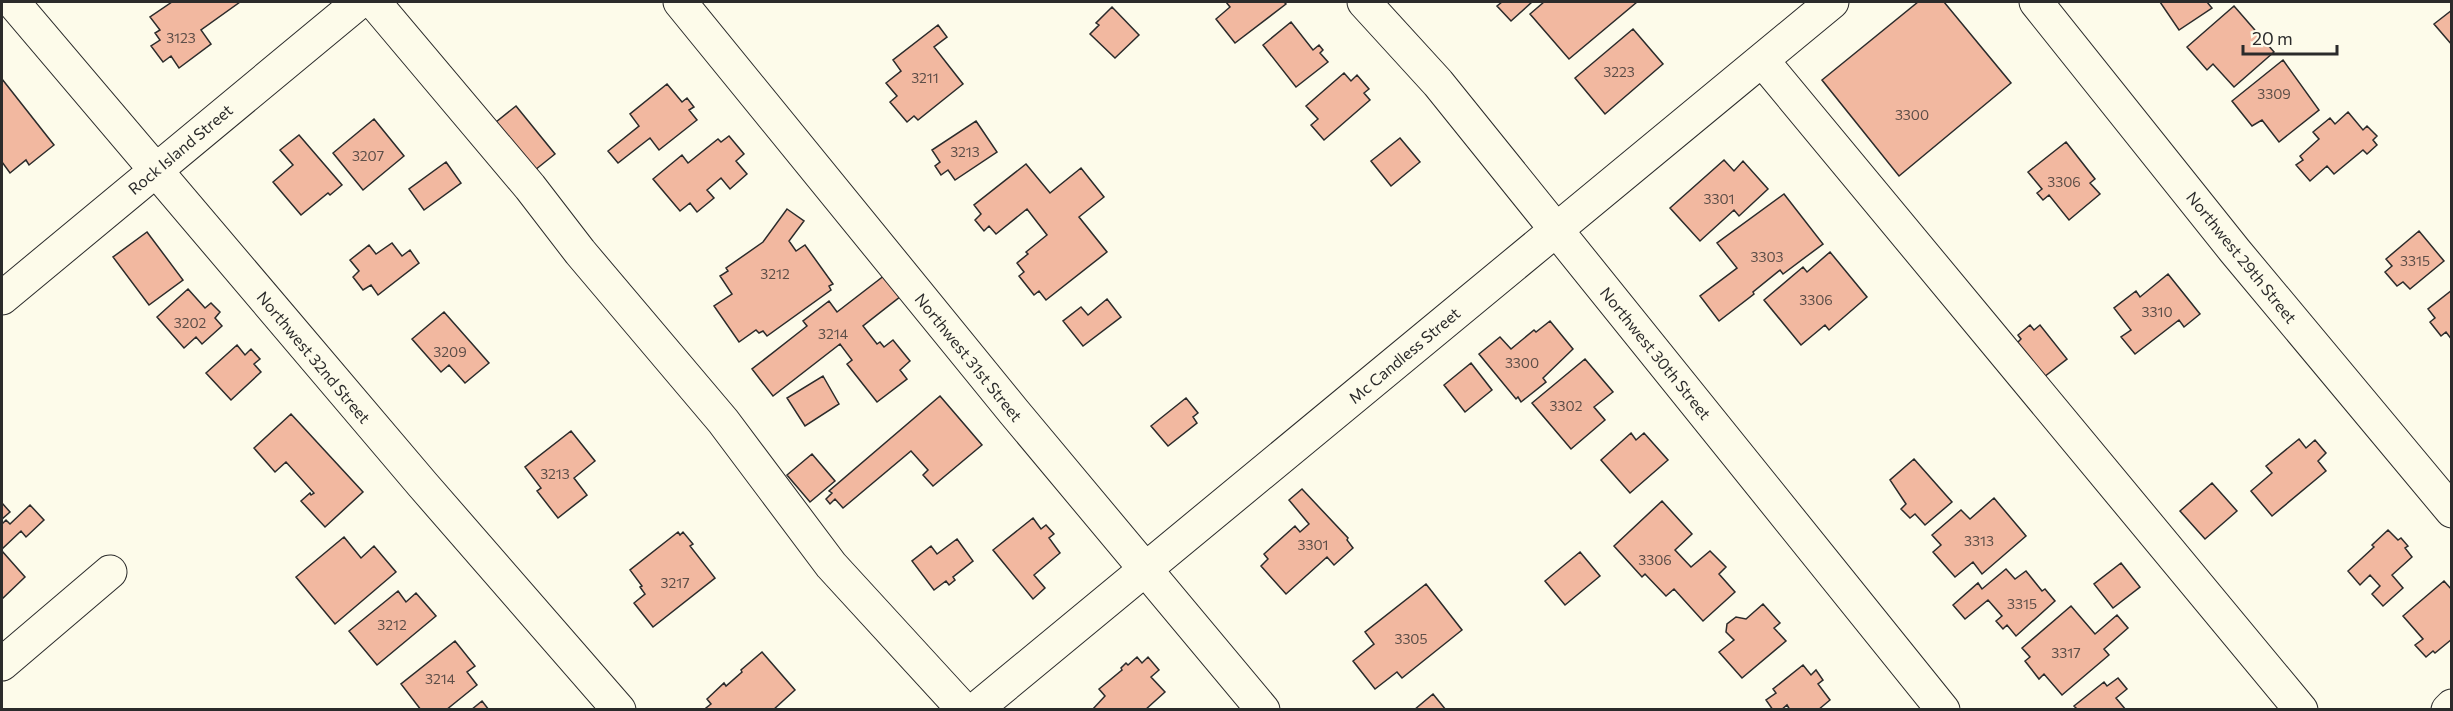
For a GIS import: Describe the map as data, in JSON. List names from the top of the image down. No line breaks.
{"streets":{"street":["Rock Island Street","Northwest 29th Street","Northwest 30th Street","Mc Candless Street","Northwest 32nd Street","Northwest 31st Street"]},"crossings":[["Rock Island Street","Northwest 32nd Street"],["Northwest 30th Street","Mc Candless Street"],["Mc Candless Street","Northwest 31st Street"]],"house_numbers":["3123","3223","3211","3309","3300","3213","3207","3306","3301","3303","3315","3212","3306","3310","3202","3214","3209","3300","3302","3213","3313","3301","3306","3217","3315","3212","3305","3317","3214"],"scale_bar":"20 m"}
